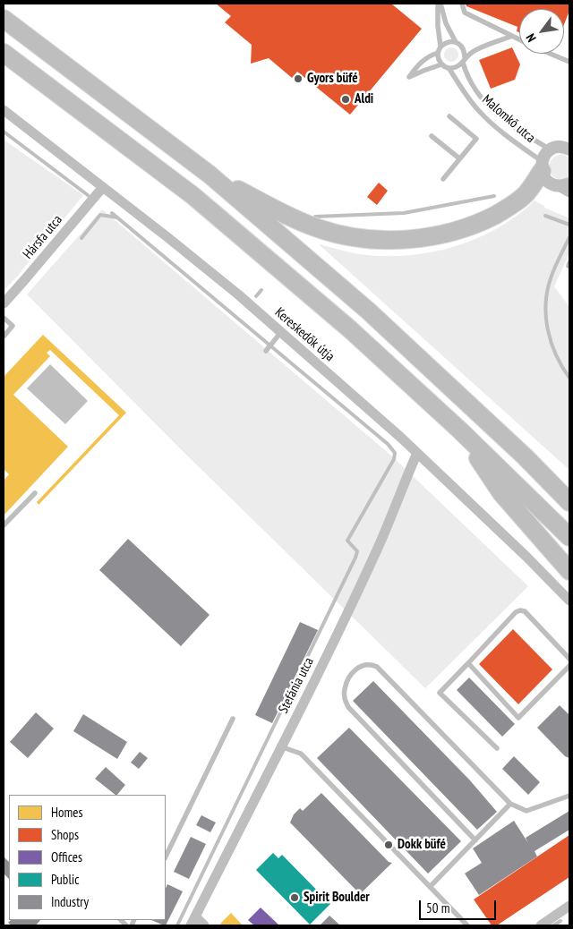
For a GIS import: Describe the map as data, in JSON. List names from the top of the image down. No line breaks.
{"streets":{"street":["Hársfa utca","Kereskedők útja","Stefánia utca"],"lane":["Malomkő utca"]},"crossings":[["Hársfa utca","Kereskedők útja"],["Kereskedők útja","Stefánia utca"]],"places":["Gyors büfé","Aldi","Dokk büfé","Spirit Boulder"],"legend":["Homes","Shops","Offices","Public","Industry"],"scale_bar":"50 m","north":"bottom left"}
